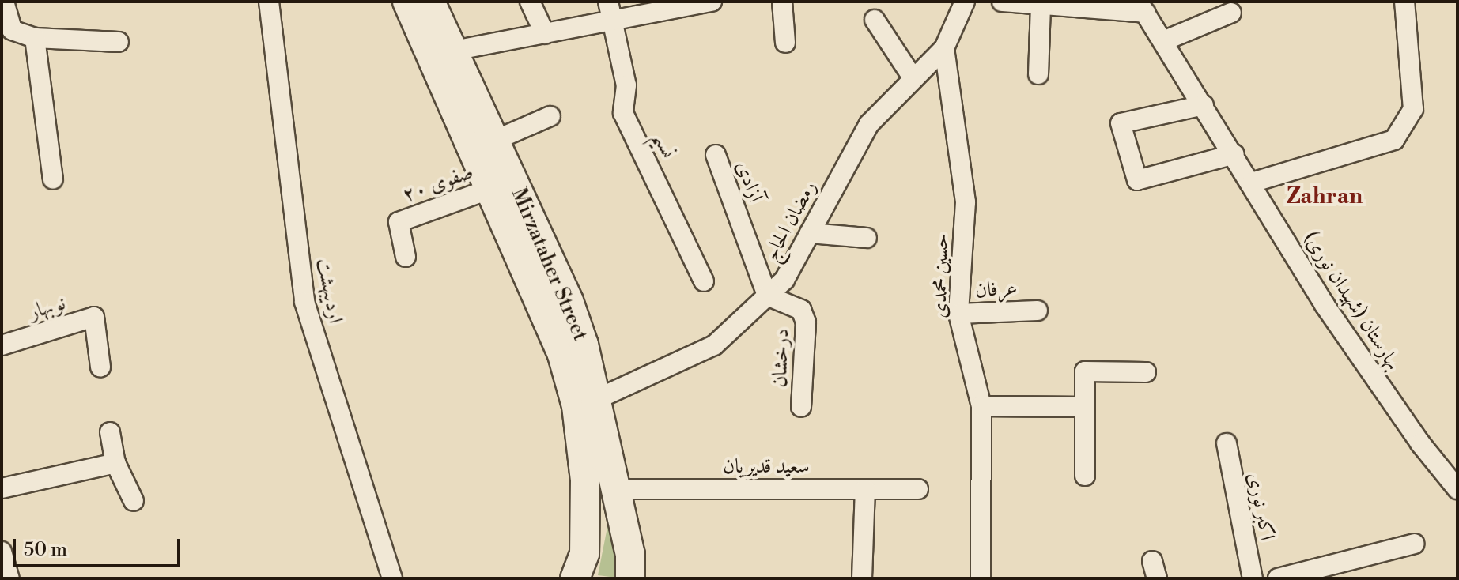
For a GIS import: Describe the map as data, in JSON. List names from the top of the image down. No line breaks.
{"streets":{"main road":["Mirzataher Street"],"street":["نسیم","آزادی","صفوی ۲۰","رمضان الحاج","حسین محمدی","عرفان","اردیبهشت","بهارستان (شهیدان نوری)","نوبهار","درخشان","سعید قدیریان","اکبر نوری"]},"crossings":[["آزادی","رمضان الحاج"],["آزادی","درخشان"],["صفوی ۲۰","Mirzataher Street"],["رمضان الحاج","Mirzataher Street"],["رمضان الحاج","حسین محمدی"],["رمضان الحاج","درخشان"],["Mirzataher Street","سعید قدیریان"],["حسین محمدی","عرفان"]],"districts":["Zahran"],"scale_bar":"50 m"}
